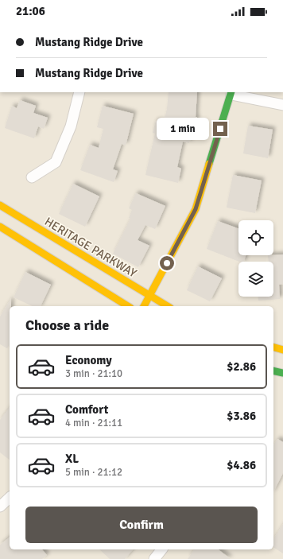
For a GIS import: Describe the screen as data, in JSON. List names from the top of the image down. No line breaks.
{"streets":{"main road":["HERITAGE PARKWAY"]},"page":{"status":"21:06","banner":["Mustang Ridge Drive","Mustang Ridge Drive"],"bubble":"1 min","heading":"Choose a ride","list":[{"name":"Economy","note":"3 min · 21:10","value":"$2.86"},{"name":"Comfort","note":"4 min · 21:11","value":"$3.86"},{"name":"XL","note":"5 min · 21:12","value":"$4.86"}],"buttons":"Confirm"}}
